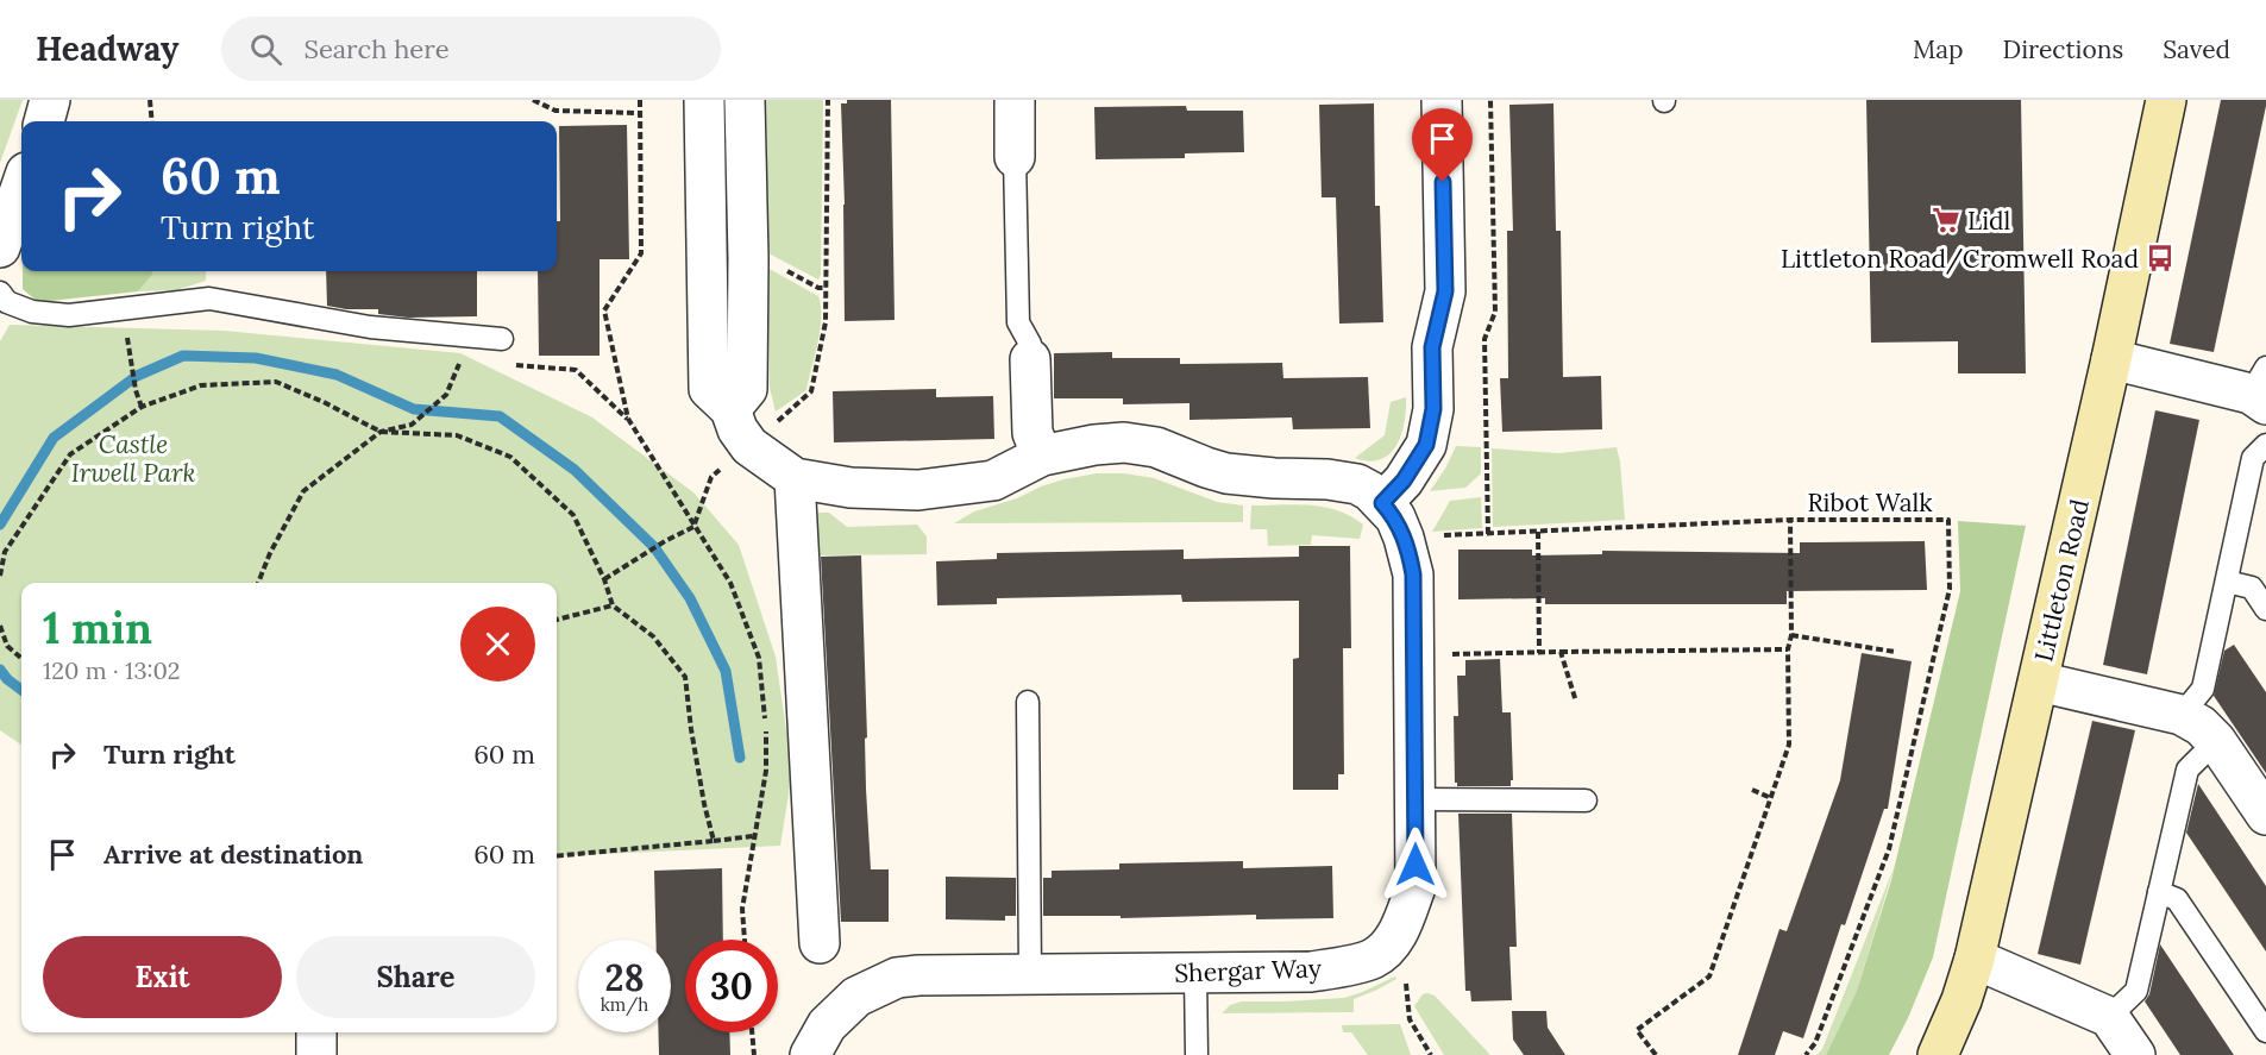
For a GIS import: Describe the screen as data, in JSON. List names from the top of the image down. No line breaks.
{"streets":{"street":["Littleton Road","Shergar Way"],"path":["Ribot Walk"]},"parks":["Castle Irwell Park"],"places":{"supermarket":["Lidl"],"bus stop":["Littleton Road/Cromwell Road"]},"page":{"header":"Headway","search":"Search here","nav":["Map","Directions","Saved"],"turn":["60 m","Turn right"],"heading":["1 min","120 m · 13:02"],"list":[{"name":"Turn right","value":"60 m"},{"name":"Arrive at destination","value":"60 m"}],"buttons":["Exit","Share"],"speed":"28 km/h","limit":"30"}}
